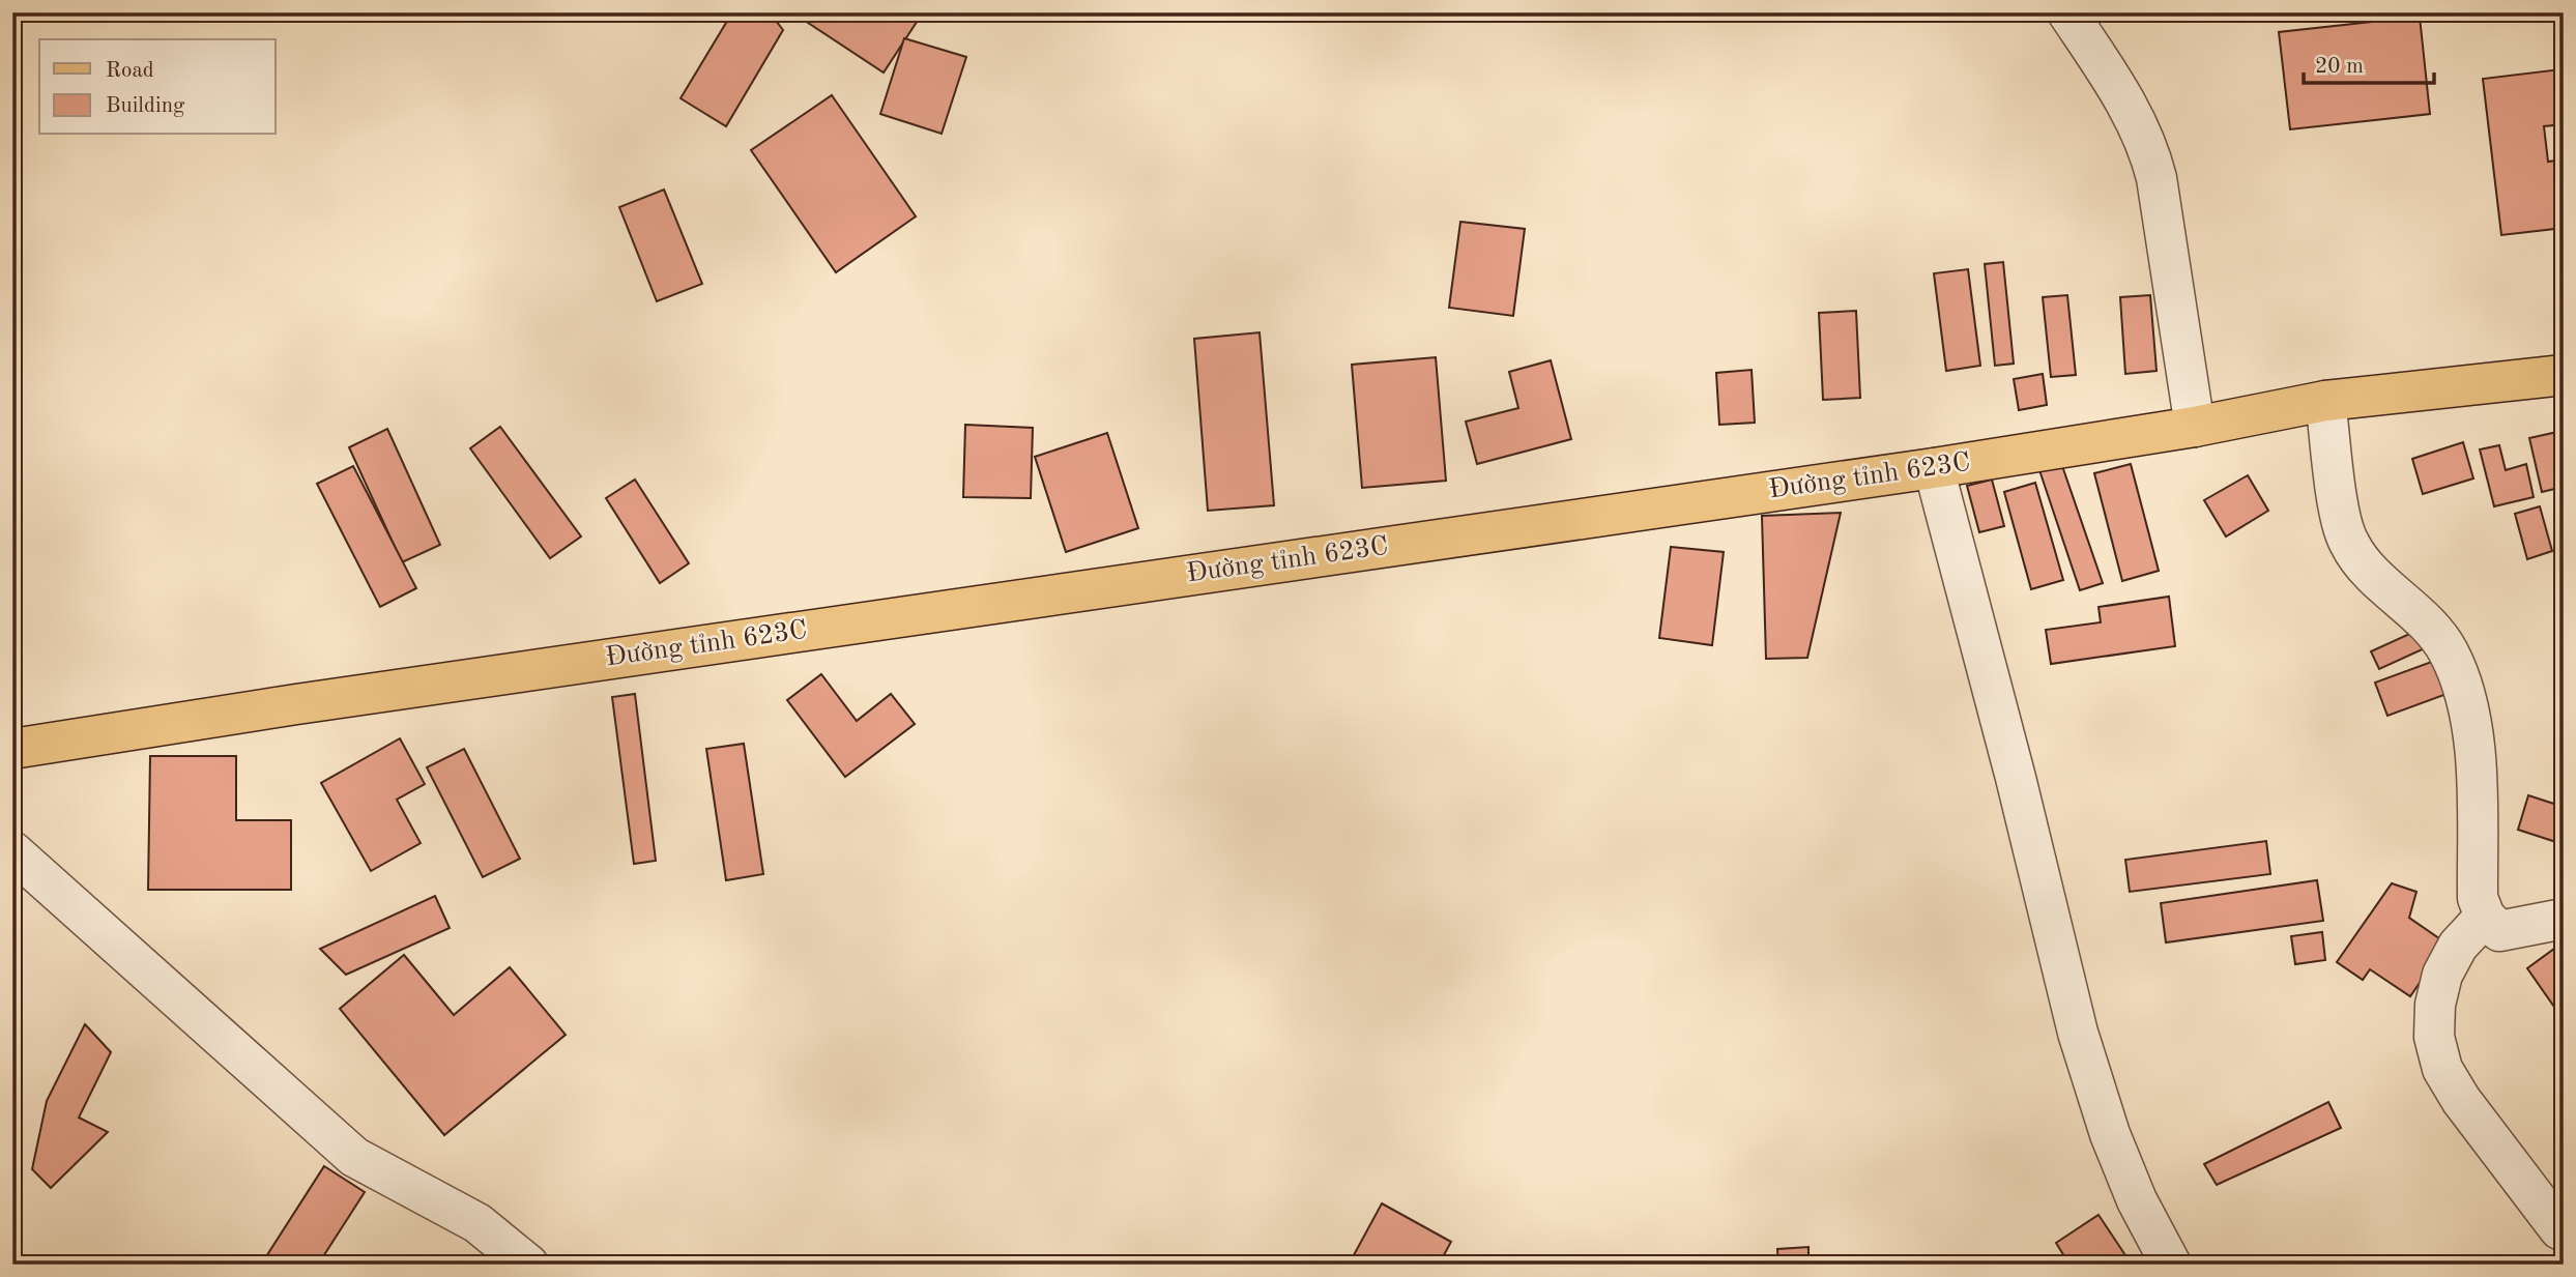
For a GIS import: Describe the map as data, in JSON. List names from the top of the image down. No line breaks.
{"streets":{"main road":["Đường tỉnh 623C"]},"legend":["Road","Building"],"scale_bar":"20 m"}
